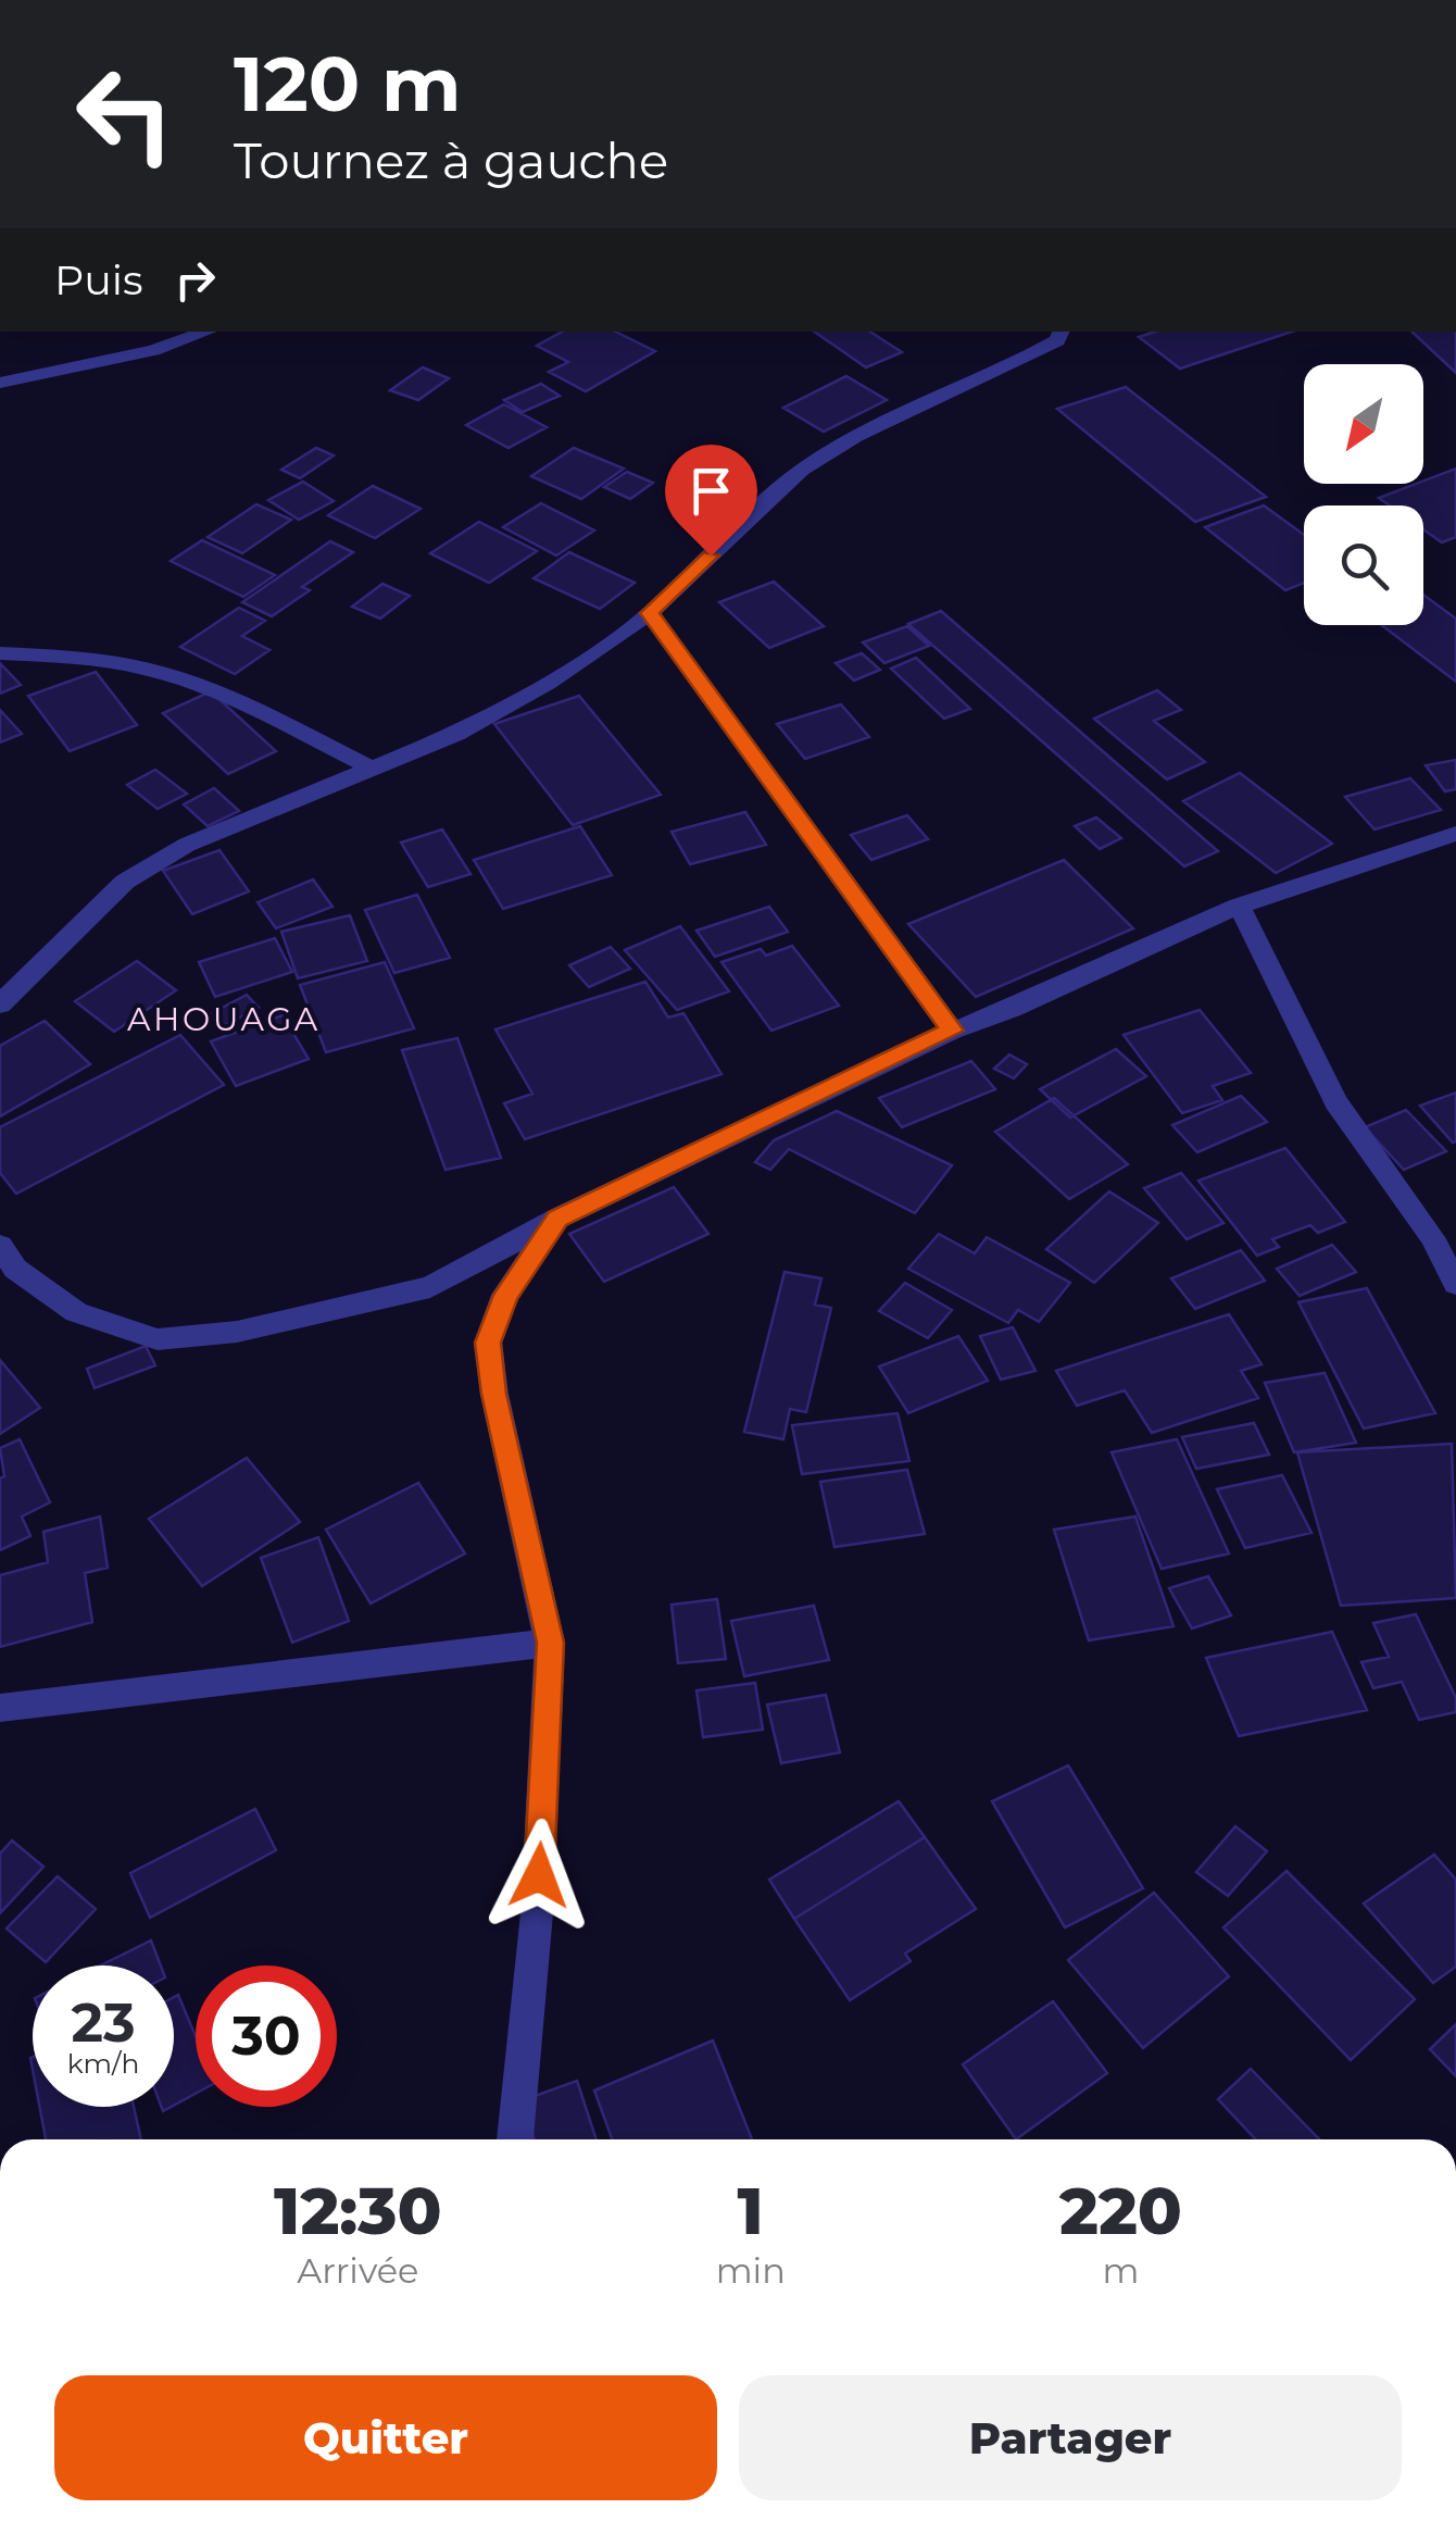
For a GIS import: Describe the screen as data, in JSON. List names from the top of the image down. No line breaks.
{"districts":["AHOUAGA"],"north":"bottom left","page":{"turn":["120 m","Tournez à gauche"],"then":"Puis","speed":"23 km/h","limit":"30","eta":["12:30","Arrivée","1","min","220","m"],"buttons":["Quitter","Partager"]}}
